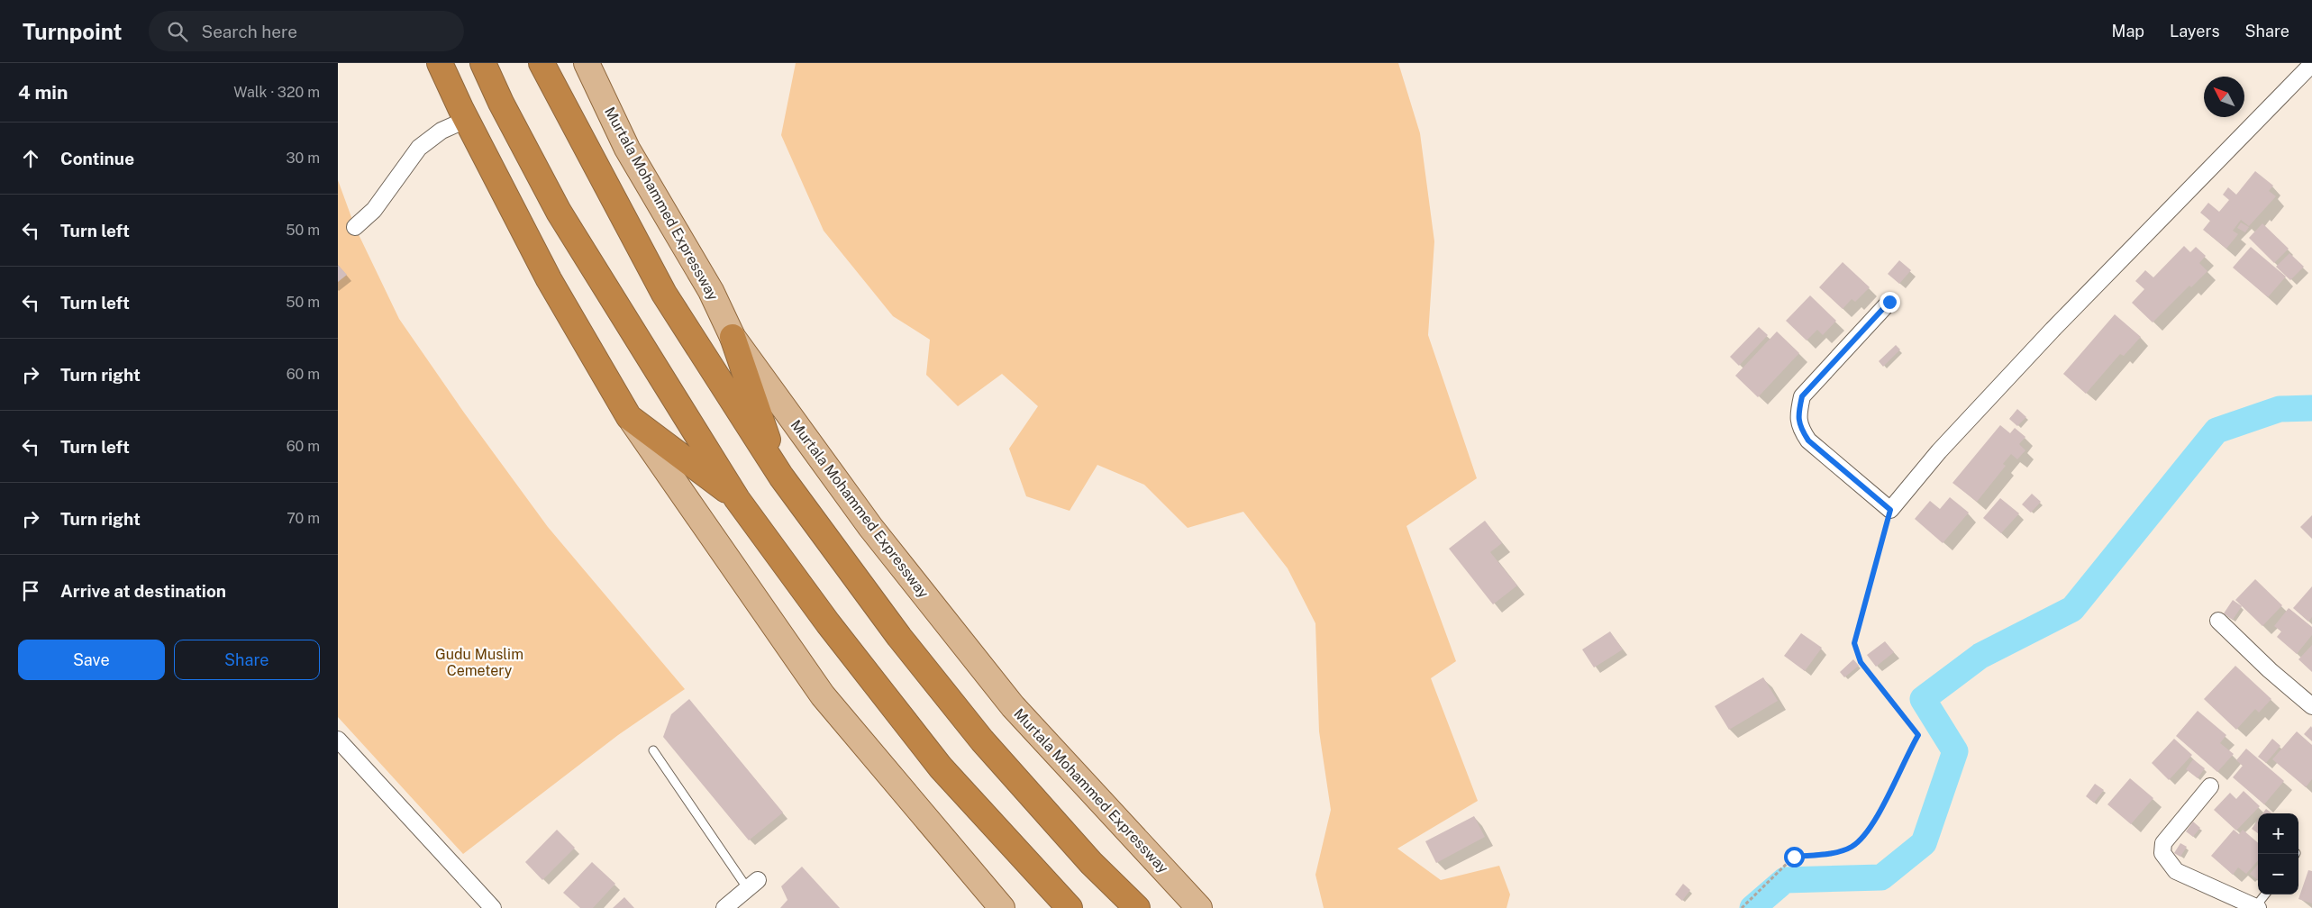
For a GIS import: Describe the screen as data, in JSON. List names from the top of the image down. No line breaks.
{"streets":{"main road":["Murtala Mohammed Expressway"]},"parks":["Gudu Muslim Cemetery"],"north":"top left","page":{"header":"Turnpoint","search":"Search here","nav":["Map","Layers","Share"],"heading":["4 min","Walk · 320 m"],"list":[["Continue","30 m"],["Turn left","50 m"],["Turn left","50 m"],["Turn right","60 m"],["Turn left","60 m"],["Turn right","70 m"],"Arrive at destination"],"buttons":["Save","Share"],"map_buttons":["+","−"]}}
